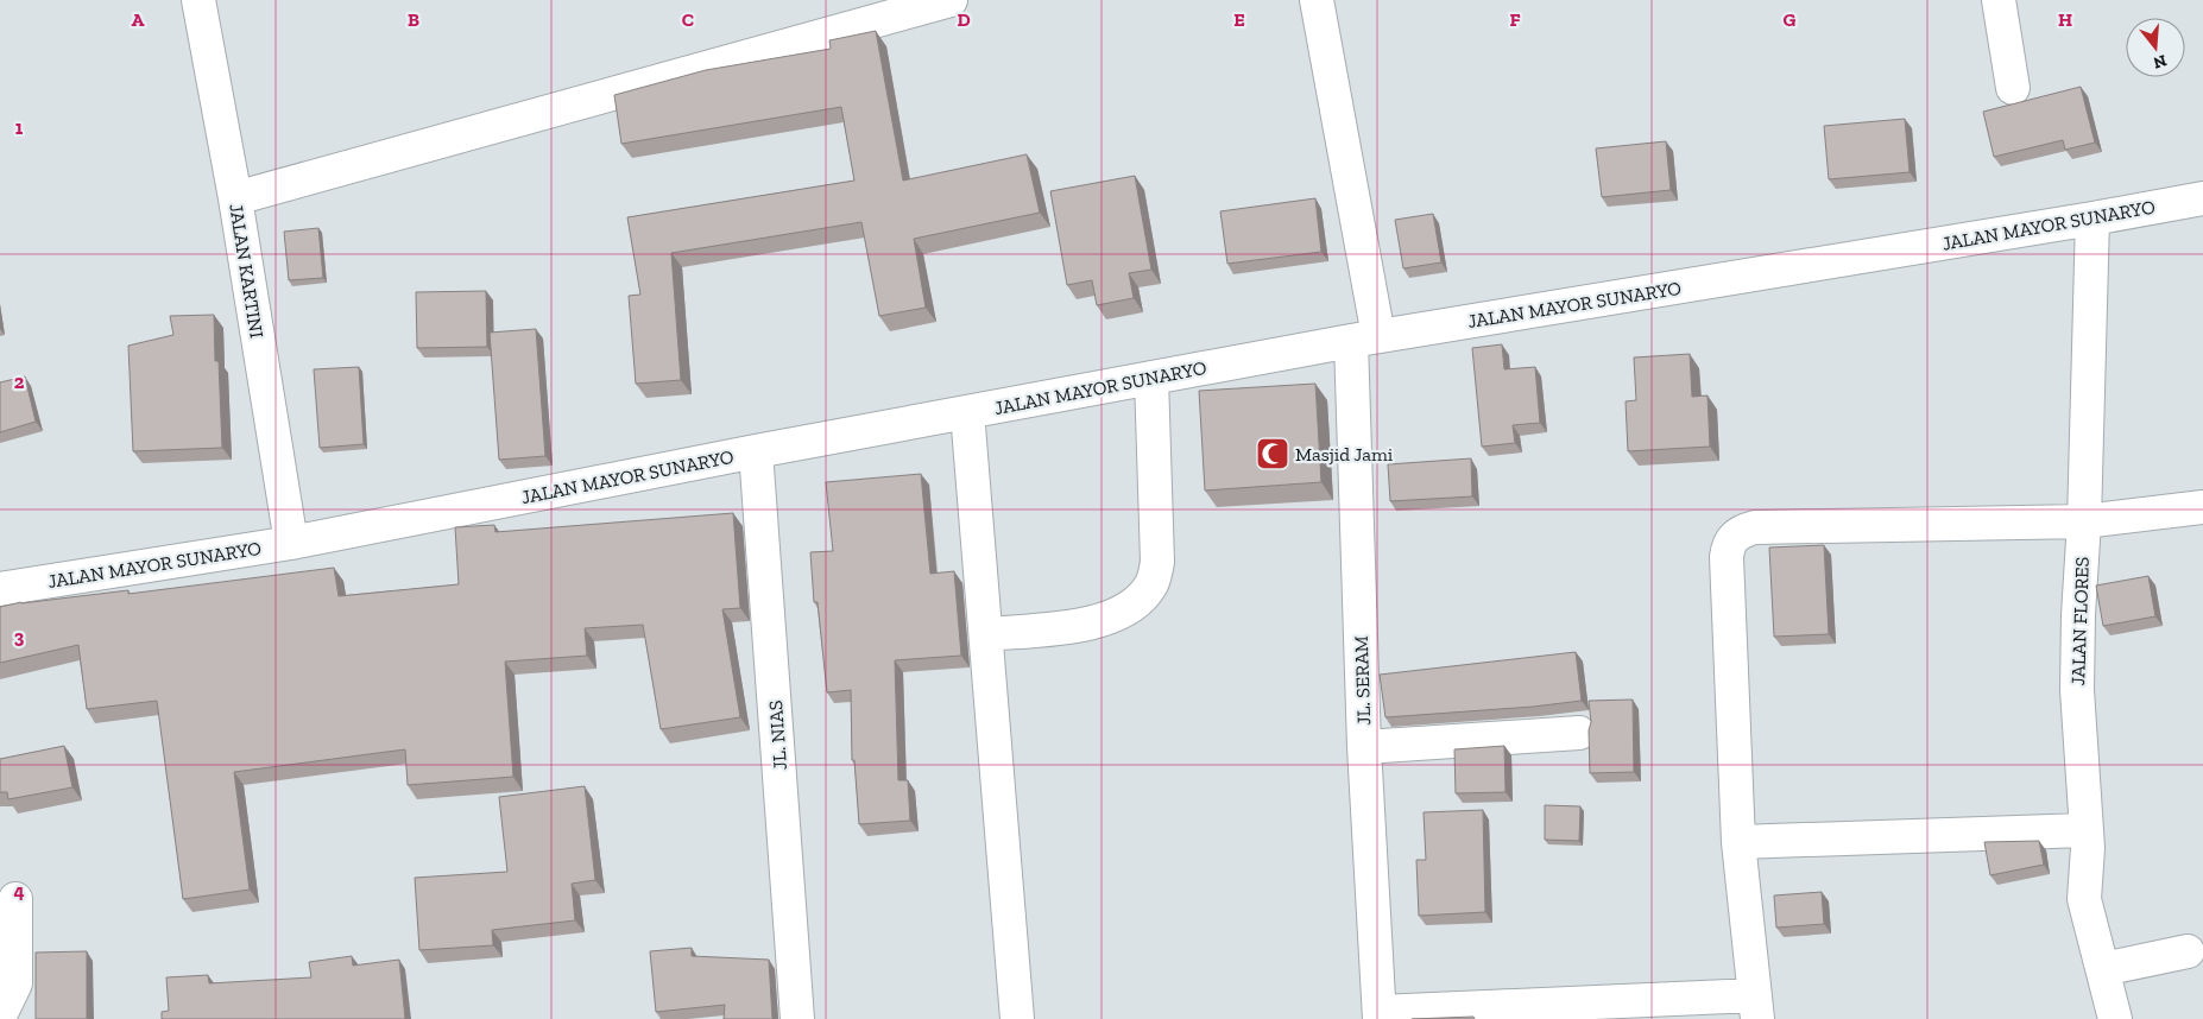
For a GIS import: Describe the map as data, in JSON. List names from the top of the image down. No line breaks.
{"streets":{"street":["JALAN MAYOR SUNARYO","JALAN KARTINI","JALAN FLORES","JL. SERAM","JL. NIAS"]},"crossings":[["JALAN MAYOR SUNARYO","JALAN KARTINI"],["JALAN MAYOR SUNARYO","JALAN FLORES"],["JALAN MAYOR SUNARYO","JL. SERAM"],["JALAN MAYOR SUNARYO","JL. NIAS"]],"places":{"mosque":["Masjid Jami"]},"north":"bottom","grid":{"columns":["A","B","C","D","E","F","G","H"],"rows":["1","2","3","4"]}}
